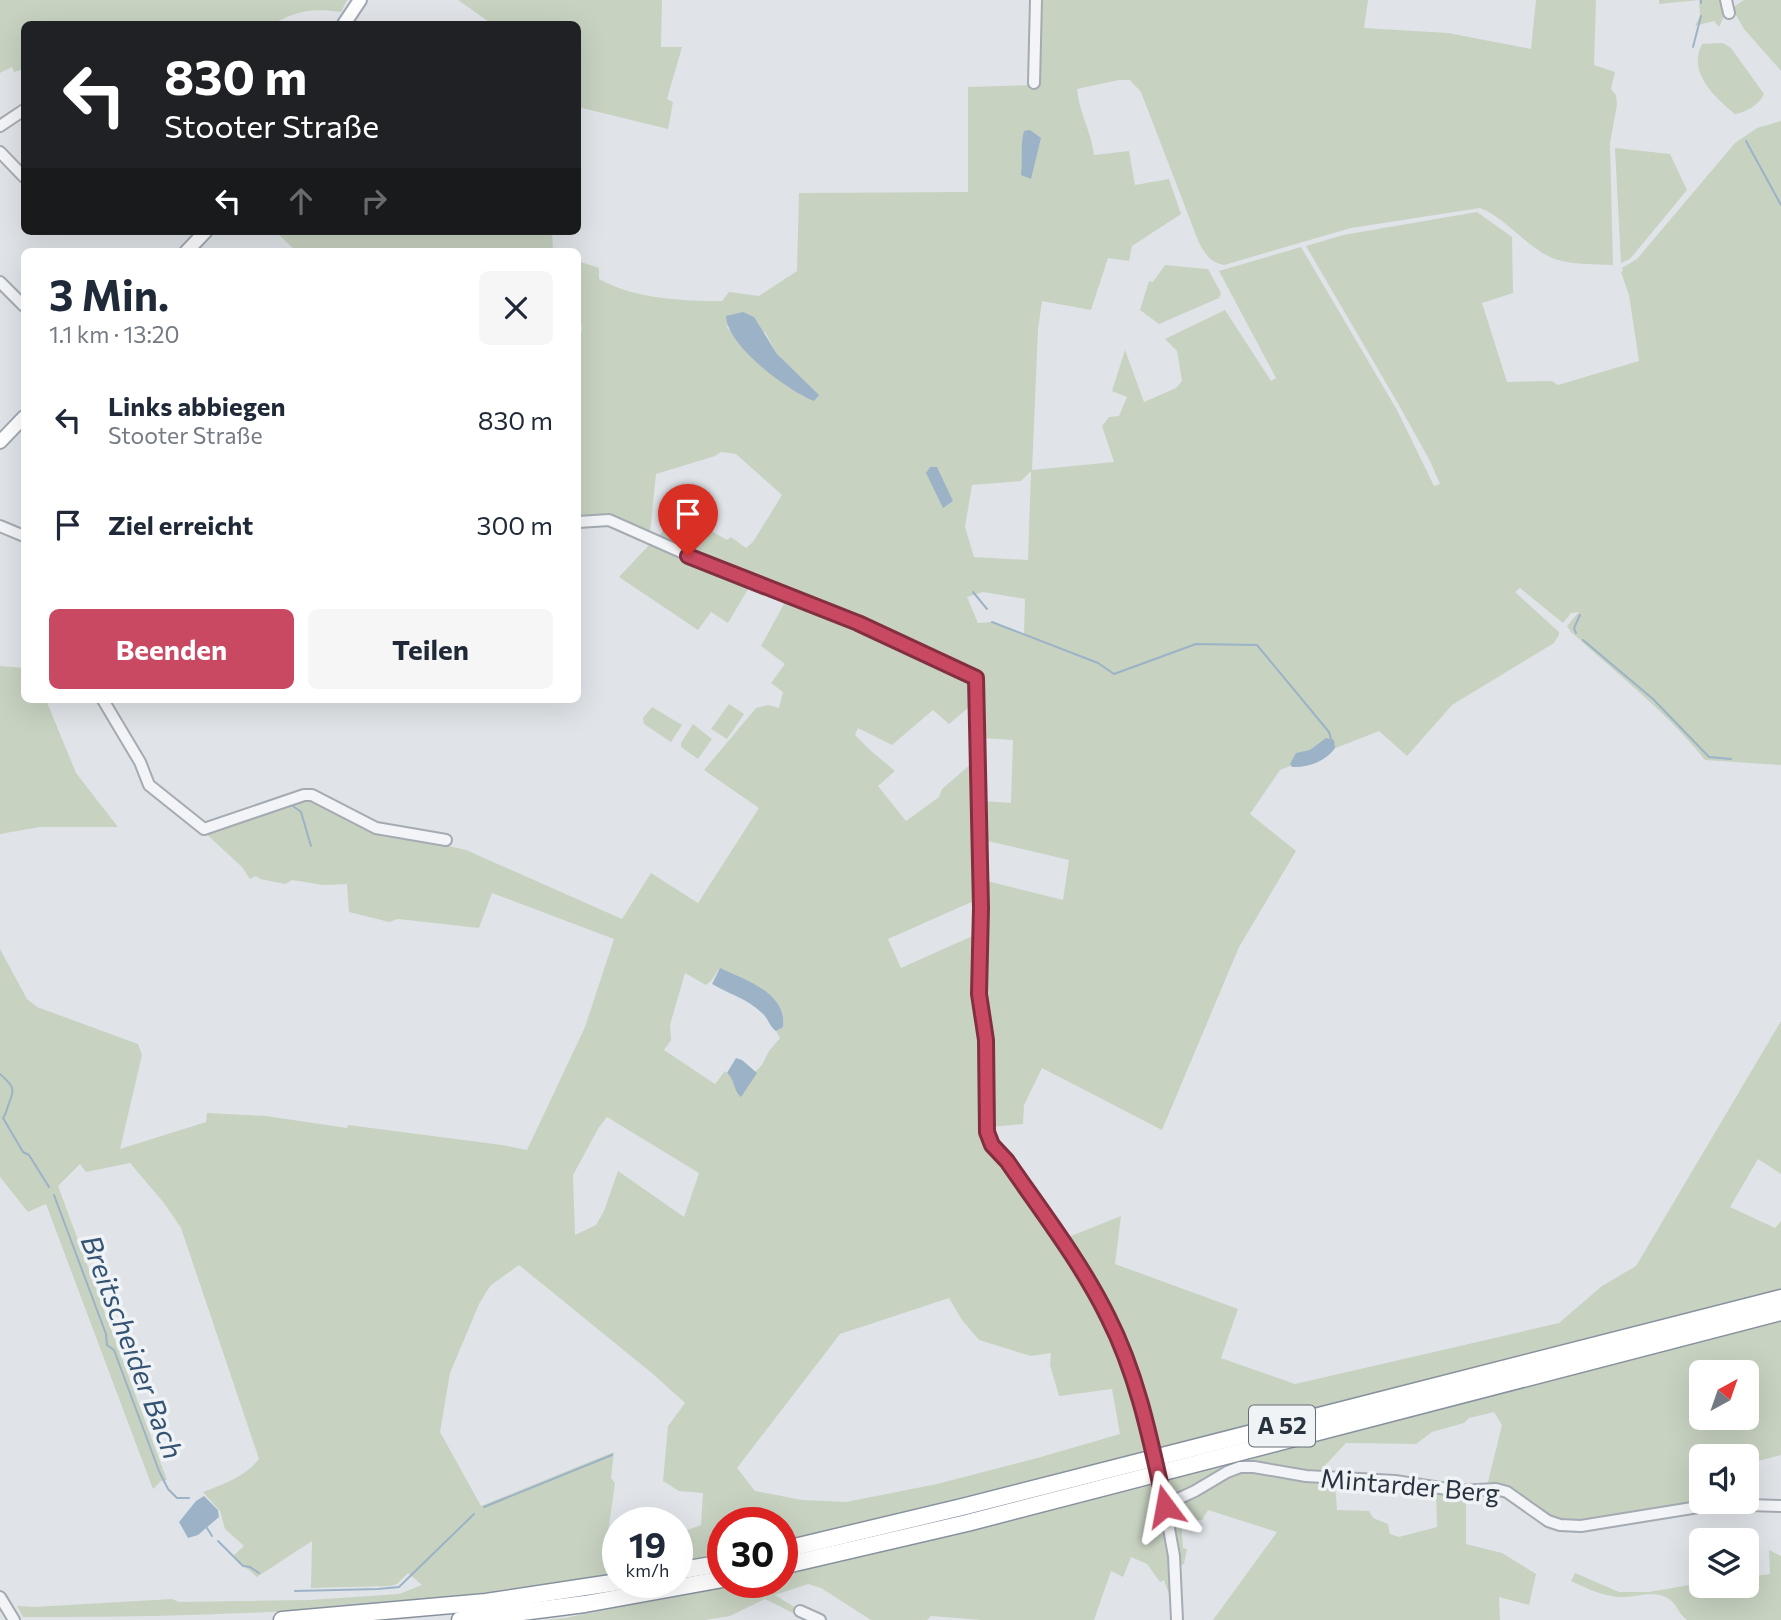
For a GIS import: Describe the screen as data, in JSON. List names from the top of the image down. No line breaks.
{"streets":{"highway":["A 52"],"street":["Mintarder Berg"]},"water":["Breitscheider Bach"],"north":"top right","page":{"turn":["830 m","Stooter Straße"],"heading":["3 Min.","1.1 km · 13:20"],"list":[{"name":"Links abbiegen","note":"Stooter Straße","value":"830 m"},{"name":"Ziel erreicht","value":"300 m"}],"buttons":["Beenden","Teilen"],"speed":"19 km/h","limit":"30"}}
